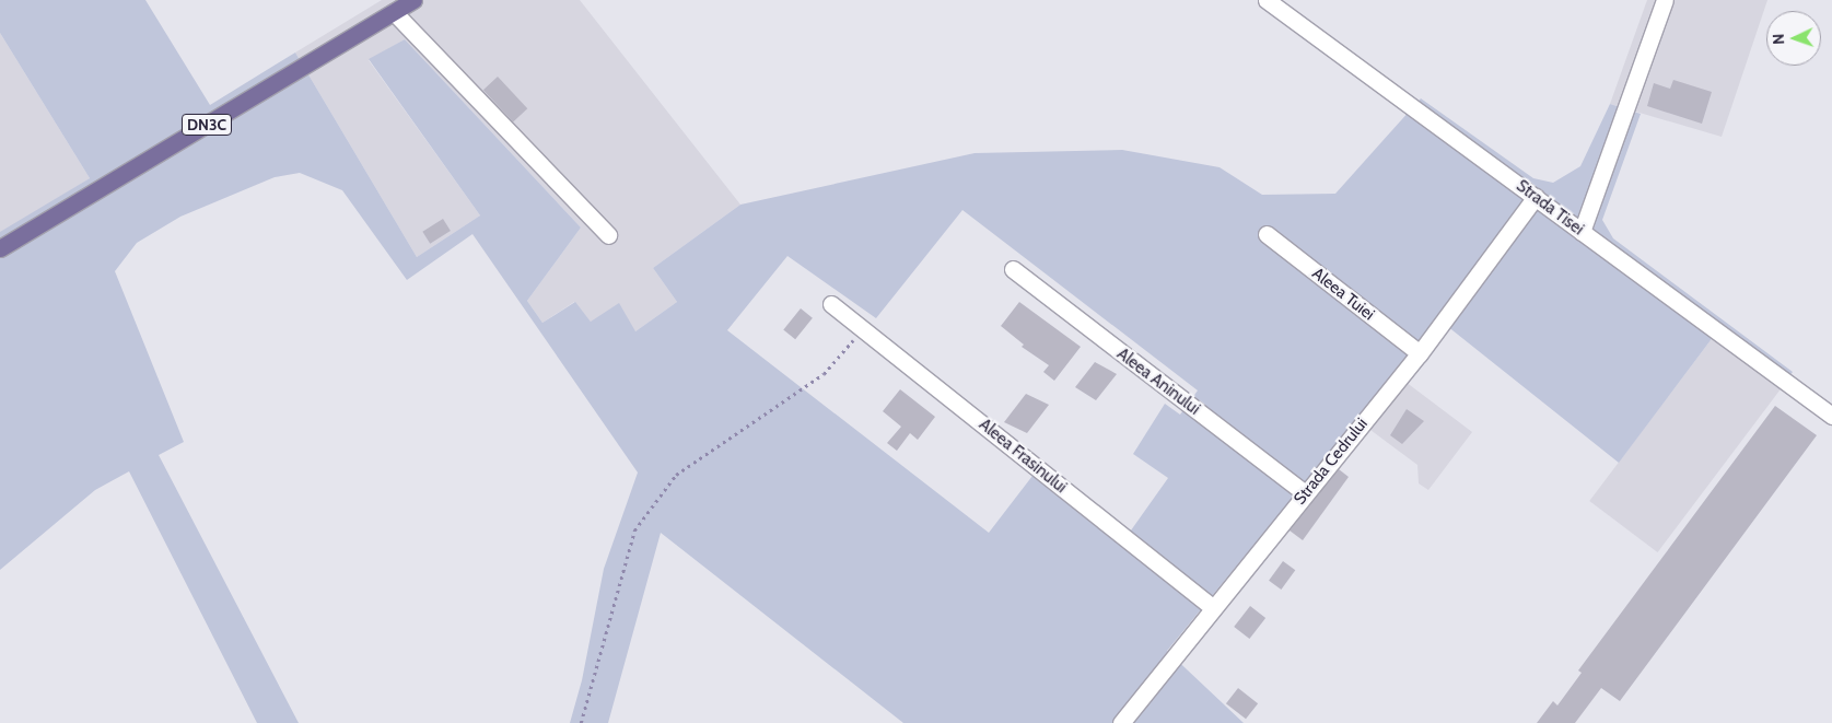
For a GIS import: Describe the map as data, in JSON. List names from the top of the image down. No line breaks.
{"streets":{"main road":["DN3C"],"lane":["Strada Tisei","Aleea Tuiei","Aleea Aninului","Aleea Frasinului","Strada Cedrului"]},"crossings":[["Strada Tisei","Strada Cedrului"],["Aleea Tuiei","Strada Cedrului"],["Aleea Aninului","Strada Cedrului"],["Aleea Frasinului","Strada Cedrului"]],"north":"left"}
